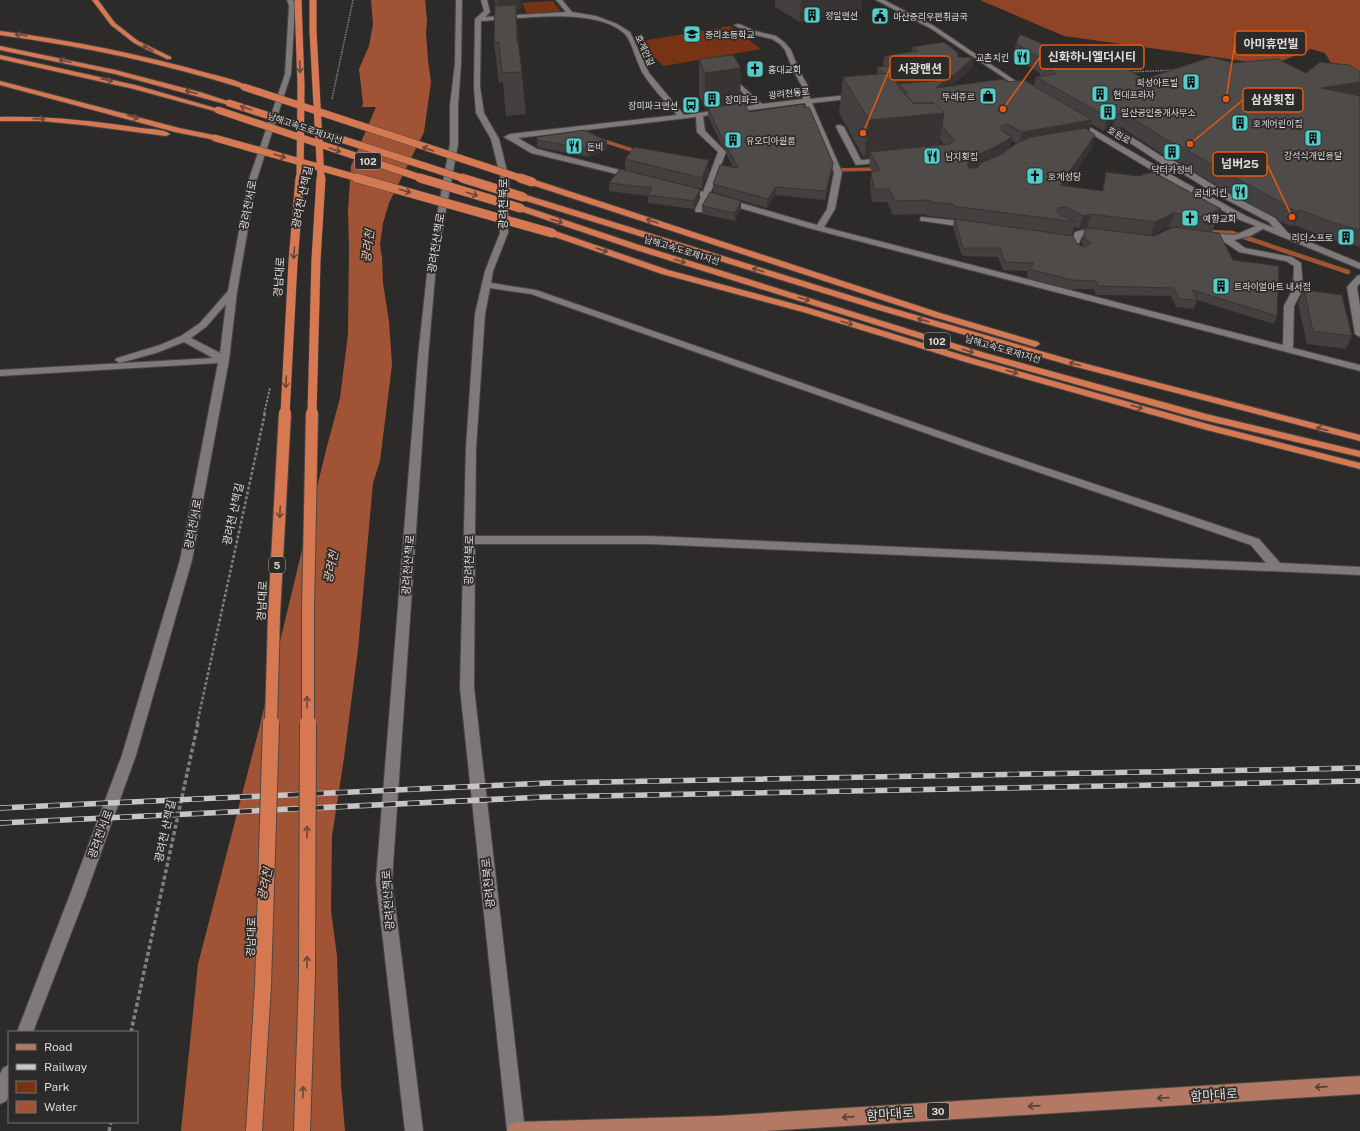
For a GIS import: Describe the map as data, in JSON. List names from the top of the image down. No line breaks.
{"streets":{"highway":["남해고속도로제1지선","102","경남대로","5"],"main road":["함마대로","30"],"street":["호계안길","광려천동로","호원로","광려천북로","광려천서로","광려천산책로"],"path":["광려천 산책길"]},"crossings":[["호계안길","광려천동로"],["호계안길","광려천북로"],["광려천동로","광려천북로"],["광려천북로","함마대로"]],"one_way":["함마대로"],"water":["광려천"],"places":{"building":["정일맨션","희성아트빌","현대프라자","장미파크","일산공인중개사무소","호계어린이집","강석식개인용달","유오디아원룸","닥터카정비","리더스프로","트라이얼마트 내서점"],"public building":["마산중리우편취급국"],"school or university":["중리초등학교"],"restaurant":["교촌치킨","돈비","남지횟집","굽네치킨"],"church":["홍대교회","호계성당","예향교회"],"shop":["뚜레쥬르"],"other":["아미휴먼빌","신화하니엘더시티","서광맨션","삼삼횟집","넘버25"],"bus stop":["장미파크맨션"]},"legend":["Road","Railway","Park","Water"]}
